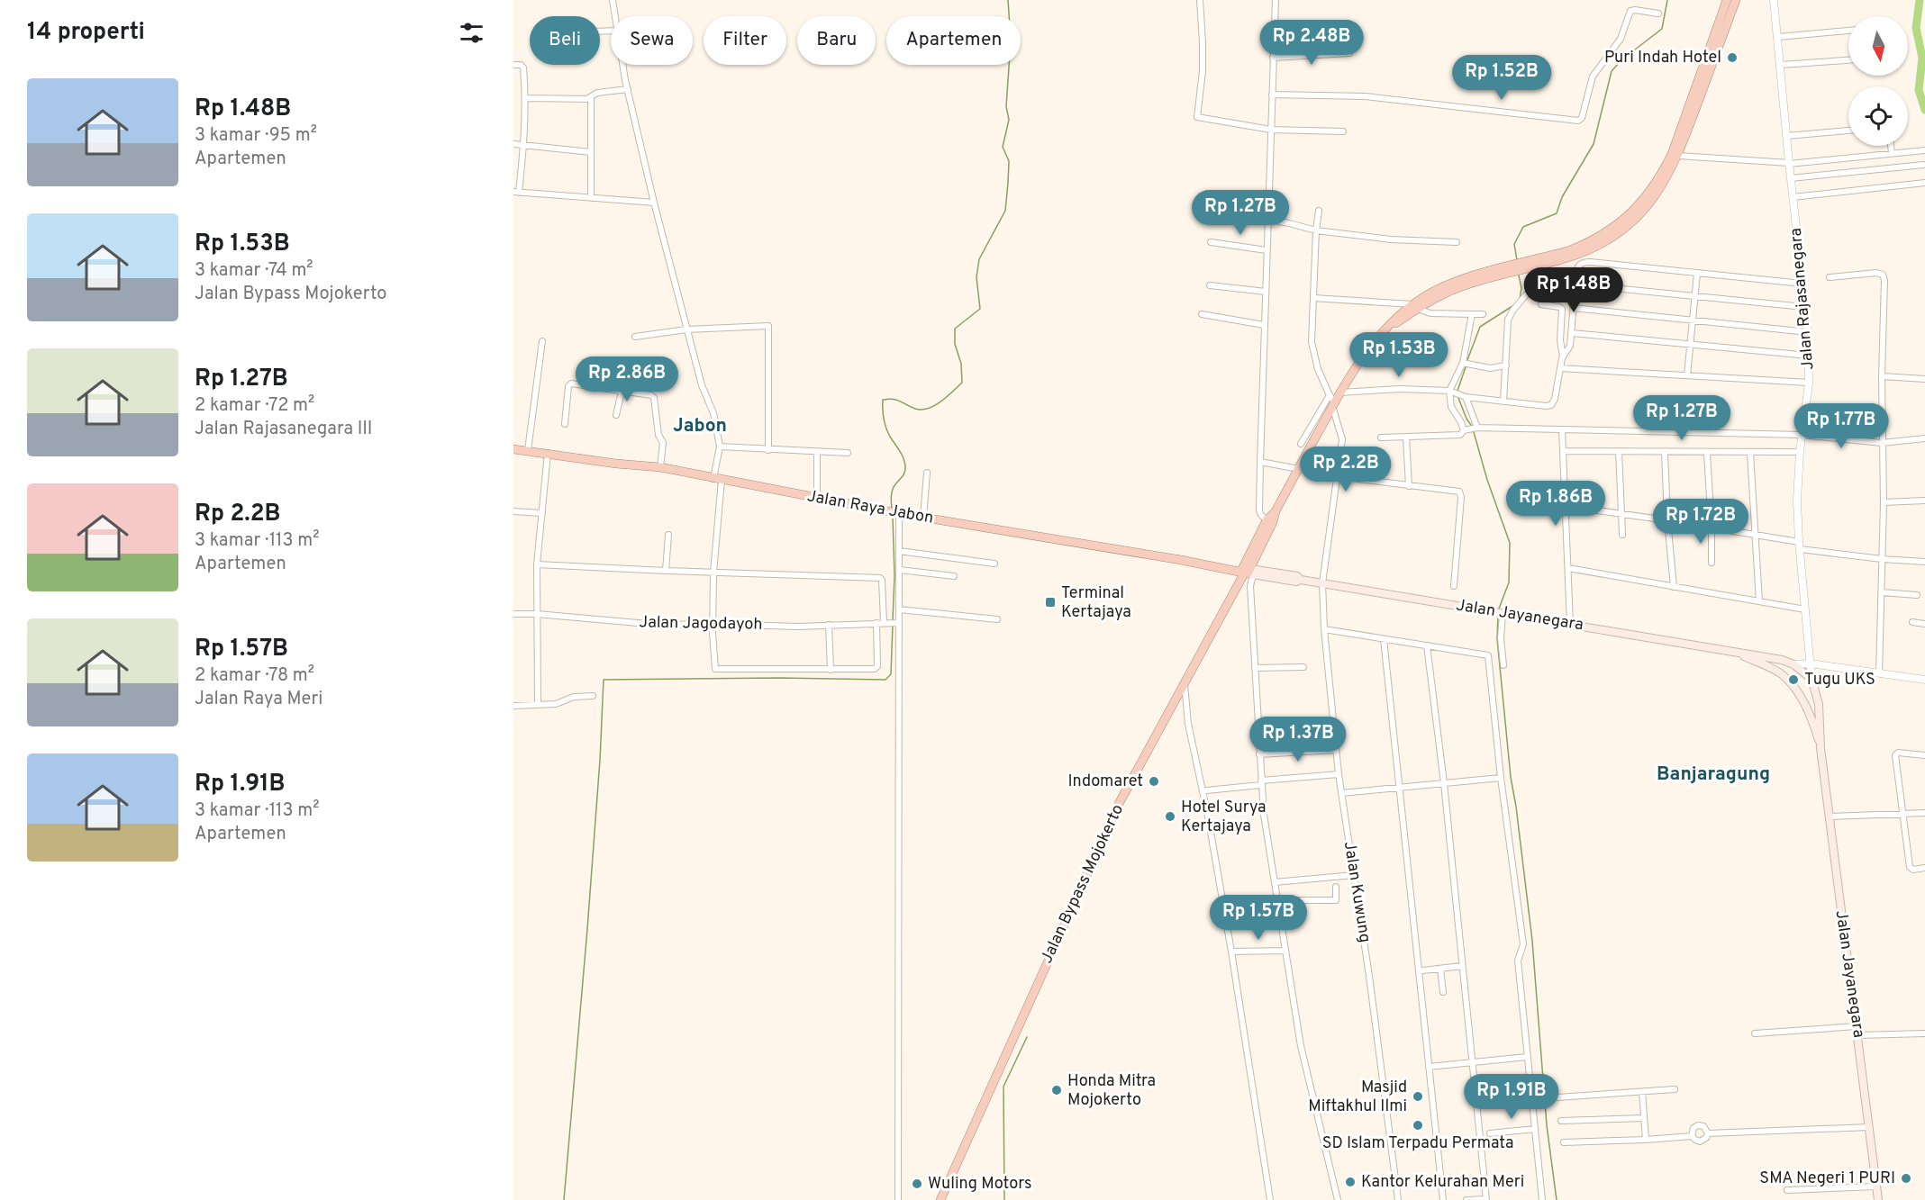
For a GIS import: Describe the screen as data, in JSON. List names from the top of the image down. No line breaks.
{"streets":{"highway":["Jalan Raya Jabon","Jalan Bypass Mojokerto"],"main road":["Jalan Jayanegara"],"street":["Jalan Rajasanegara","Jalan Jagodayoh","Jalan Kuwung"]},"crossings":[["Jalan Rajasanegara","Jalan Jayanegara"],["Jalan Raya Jabon","Jalan Jayanegara"],["Jalan Raya Jabon","Jalan Bypass Mojokerto"],["Jalan Jayanegara","Jalan Bypass Mojokerto"],["Jalan Jayanegara","Jalan Kuwung"],["Jalan Bypass Mojokerto","Jalan Kuwung"]],"districts":["Jabon","Banjaragung"],"places":{"other":["Puri Indah Hotel","Tugu UKS","Indomaret","Hotel Surya Kertajaya","Honda Mitra Mojokerto","Masjid Miftakhul Ilmi","SD Islam Terpadu Permata","SMA Negeri 1 PURI","Kantor Kelurahan Meri","Wuling Motors"],"transit":["Terminal Kertajaya"]},"north":"bottom","page":{"heading":"14 properti","chip":["Beli","Sewa","Filter","Baru","Apartemen"],"price":["Rp 2.48B","Rp 1.52B","Rp 1.27B","Rp 1.48B","Rp 1.53B","Rp 2.86B","Rp 1.27B","Rp 1.77B","Rp 2.2B","Rp 1.86B","Rp 1.72B","Rp 1.37B","Rp 1.57B","Rp 1.91B"],"list":[{"name":"Rp 1.48B","note":"3 kamar · 95 m² · Apartemen"},{"name":"Rp 1.53B","note":"3 kamar · 74 m² · Jalan Bypass Mojokerto"},{"name":"Rp 1.27B","note":"2 kamar · 72 m² · Jalan Rajasanegara III"},{"name":"Rp 2.2B","note":"3 kamar · 113 m² · Apartemen"},{"name":"Rp 1.57B","note":"2 kamar · 78 m² · Jalan Raya Meri"},{"name":"Rp 1.91B","note":"3 kamar · 113 m² · Apartemen"}]}}
